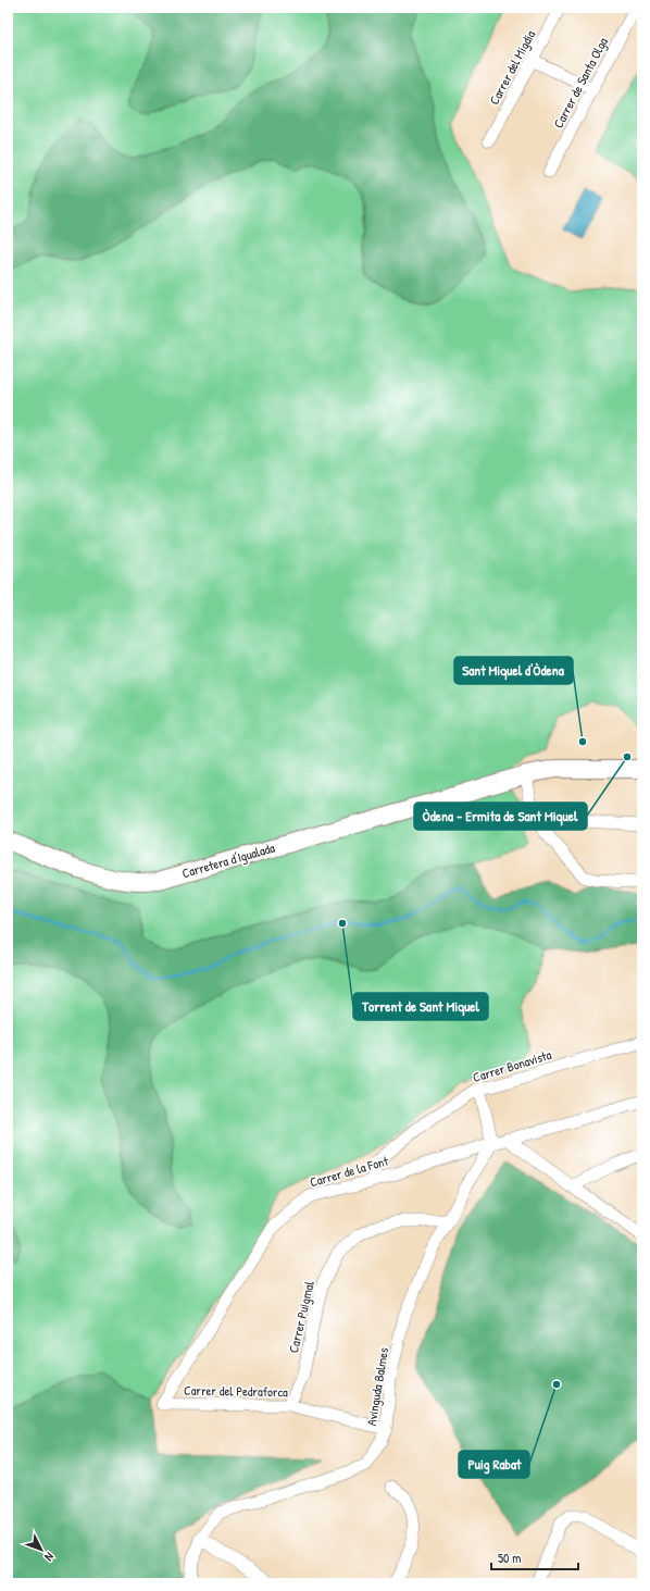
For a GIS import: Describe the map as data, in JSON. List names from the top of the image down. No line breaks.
{"streets":{"street":["Carrer del Migdia","Carrer de Santa Olga","Carretera d'Igualada","Carrer Bonavista","Carrer de la Font","Carrer Puigmal","Avinguda Balmes","Carrer del Pedraforca"]},"crossings":[["Carrer Bonavista","Carrer de la Font"],["Carrer de la Font","Avinguda Balmes"],["Carrer de la Font","Carrer del Pedraforca"],["Carrer Puigmal","Avinguda Balmes"],["Carrer Puigmal","Carrer del Pedraforca"],["Avinguda Balmes","Carrer del Pedraforca"]],"places":["Sant Miquel d'Òdena","Òdena - Ermita de Sant Miquel","Torrent de Sant Miquel","Puig Rabat"],"scale_bar":"50 m","north":"bottom right"}
